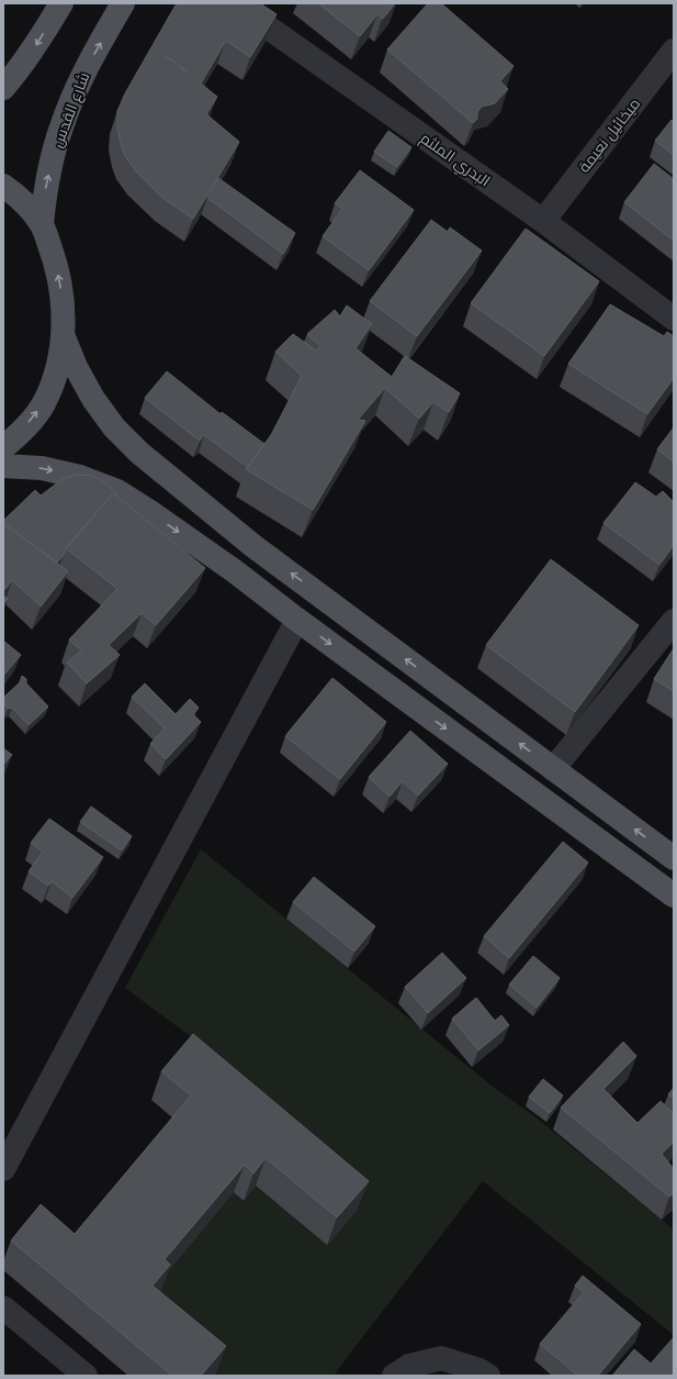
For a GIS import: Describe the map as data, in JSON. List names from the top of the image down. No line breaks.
{"streets":{"main road":["شارع القدس"],"street":["ميخائيل نعيمة","البدري الملثم"]},"crossings":[["ميخائيل نعيمة","البدري الملثم"]]}
